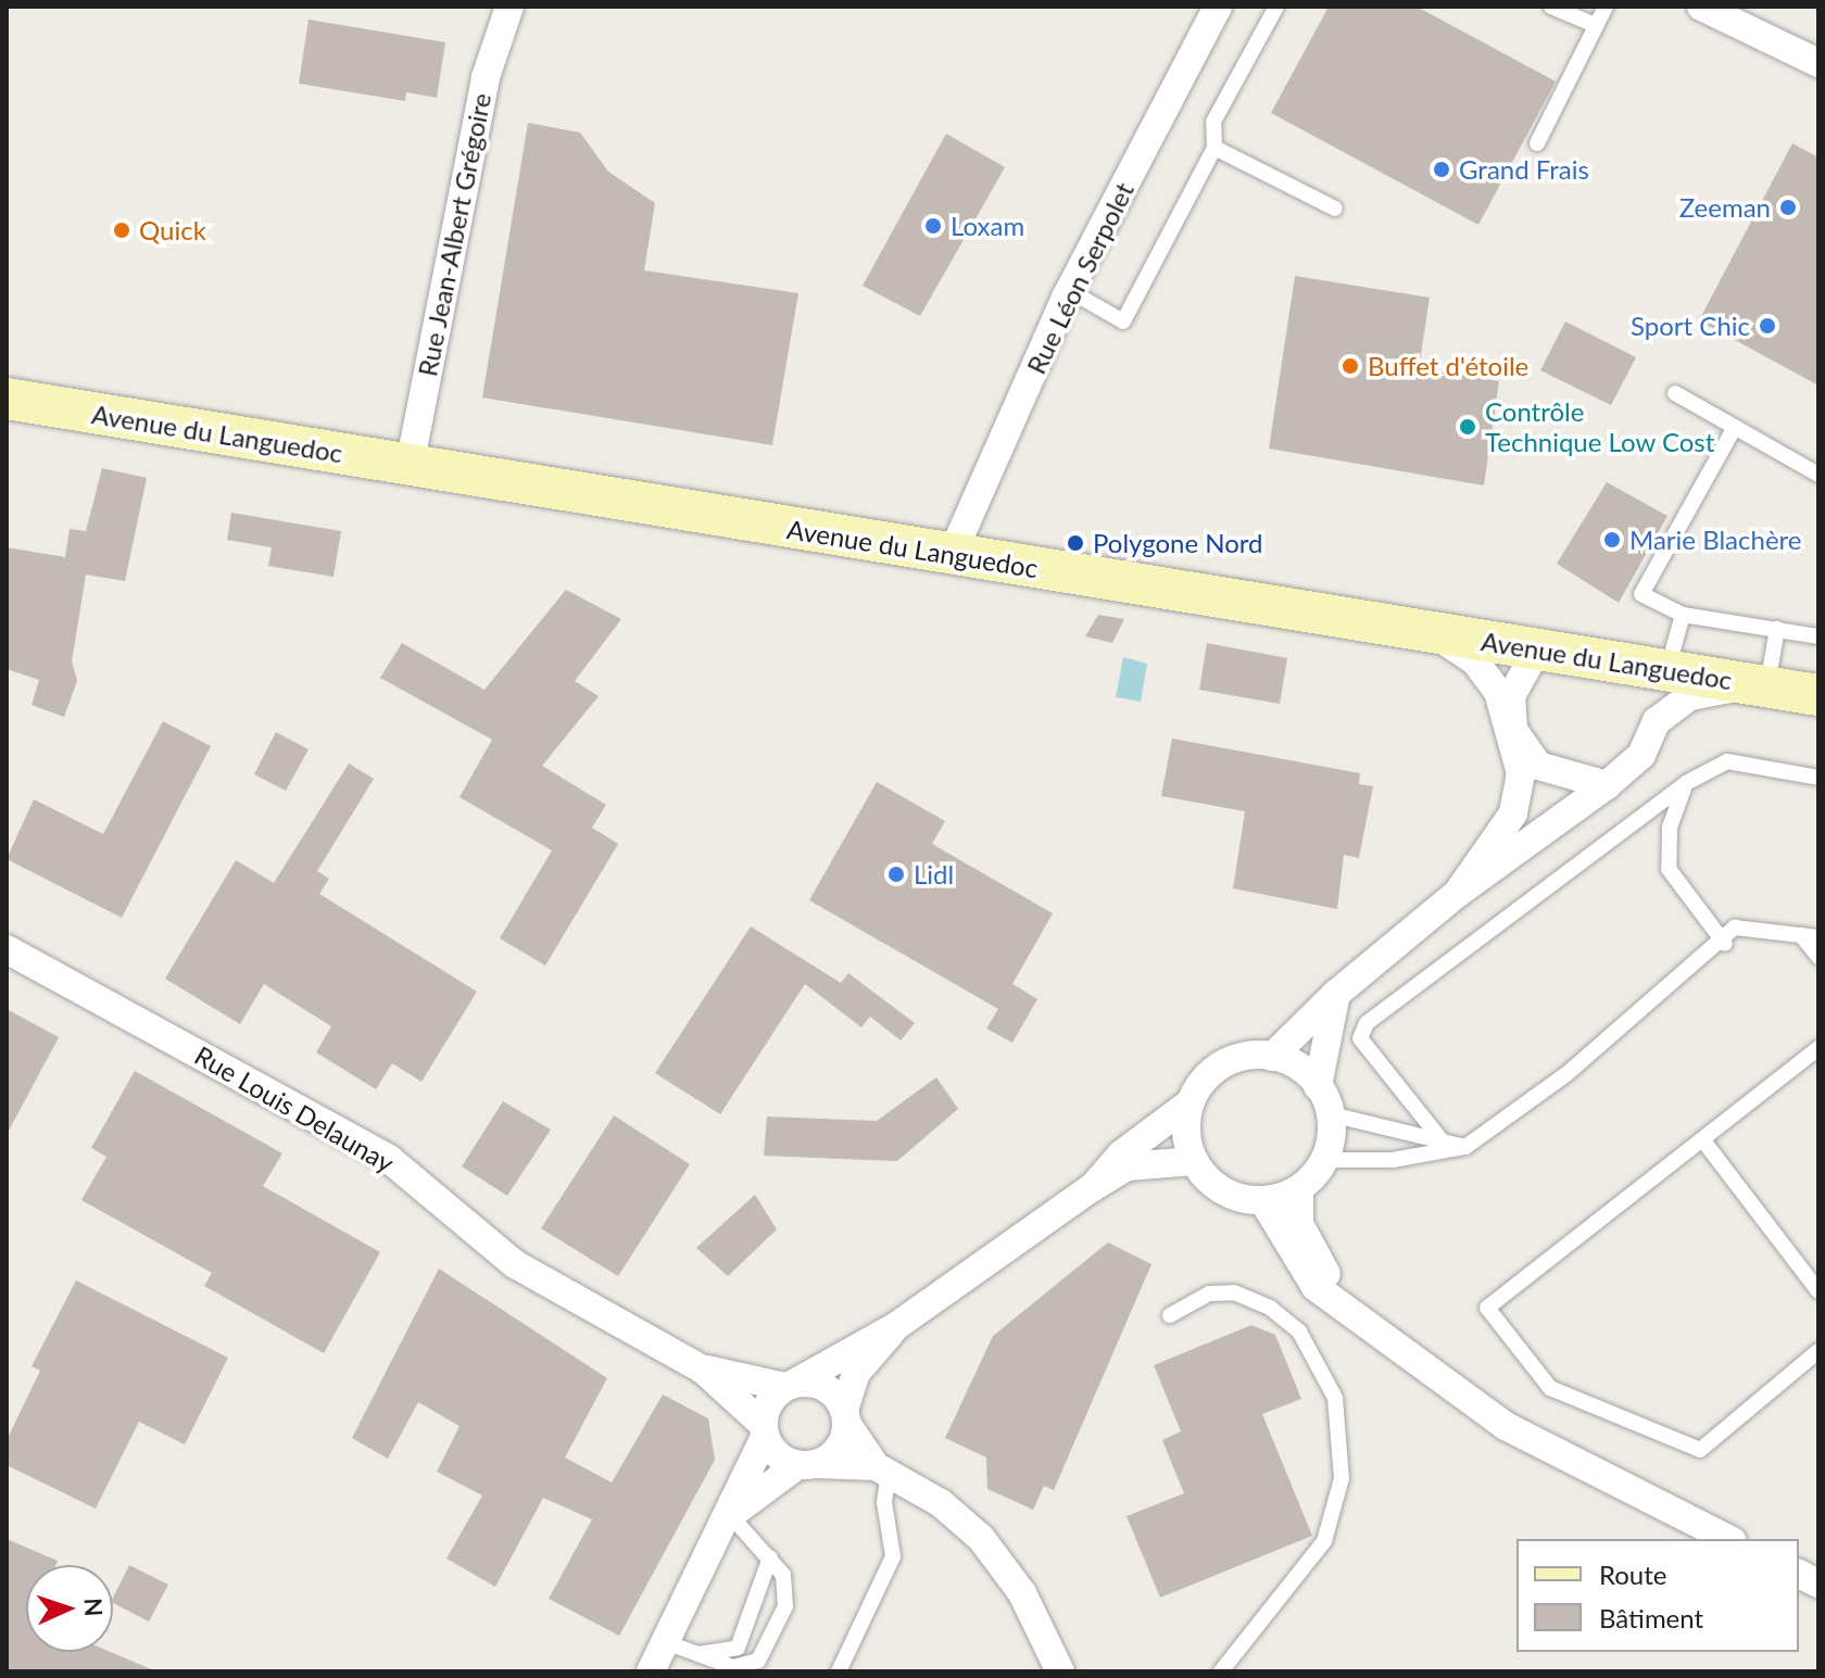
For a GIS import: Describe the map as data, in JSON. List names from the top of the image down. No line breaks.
{"streets":{"main road":["Avenue du Languedoc"],"street":["Rue Jean-Albert Grégoire","Rue Léon Serpolet","Rue Louis Delaunay"]},"crossings":[["Rue Jean-Albert Grégoire","Avenue du Languedoc"],["Rue Léon Serpolet","Avenue du Languedoc"]],"places":["Grand Frais","Zeeman","Loxam","Quick","Sport Chic","Buffet d'étoile","Contrôle Technique Low Cost","Marie Blachère","Polygone Nord","Lidl"],"legend":["Route","Bâtiment"],"north":"right"}
